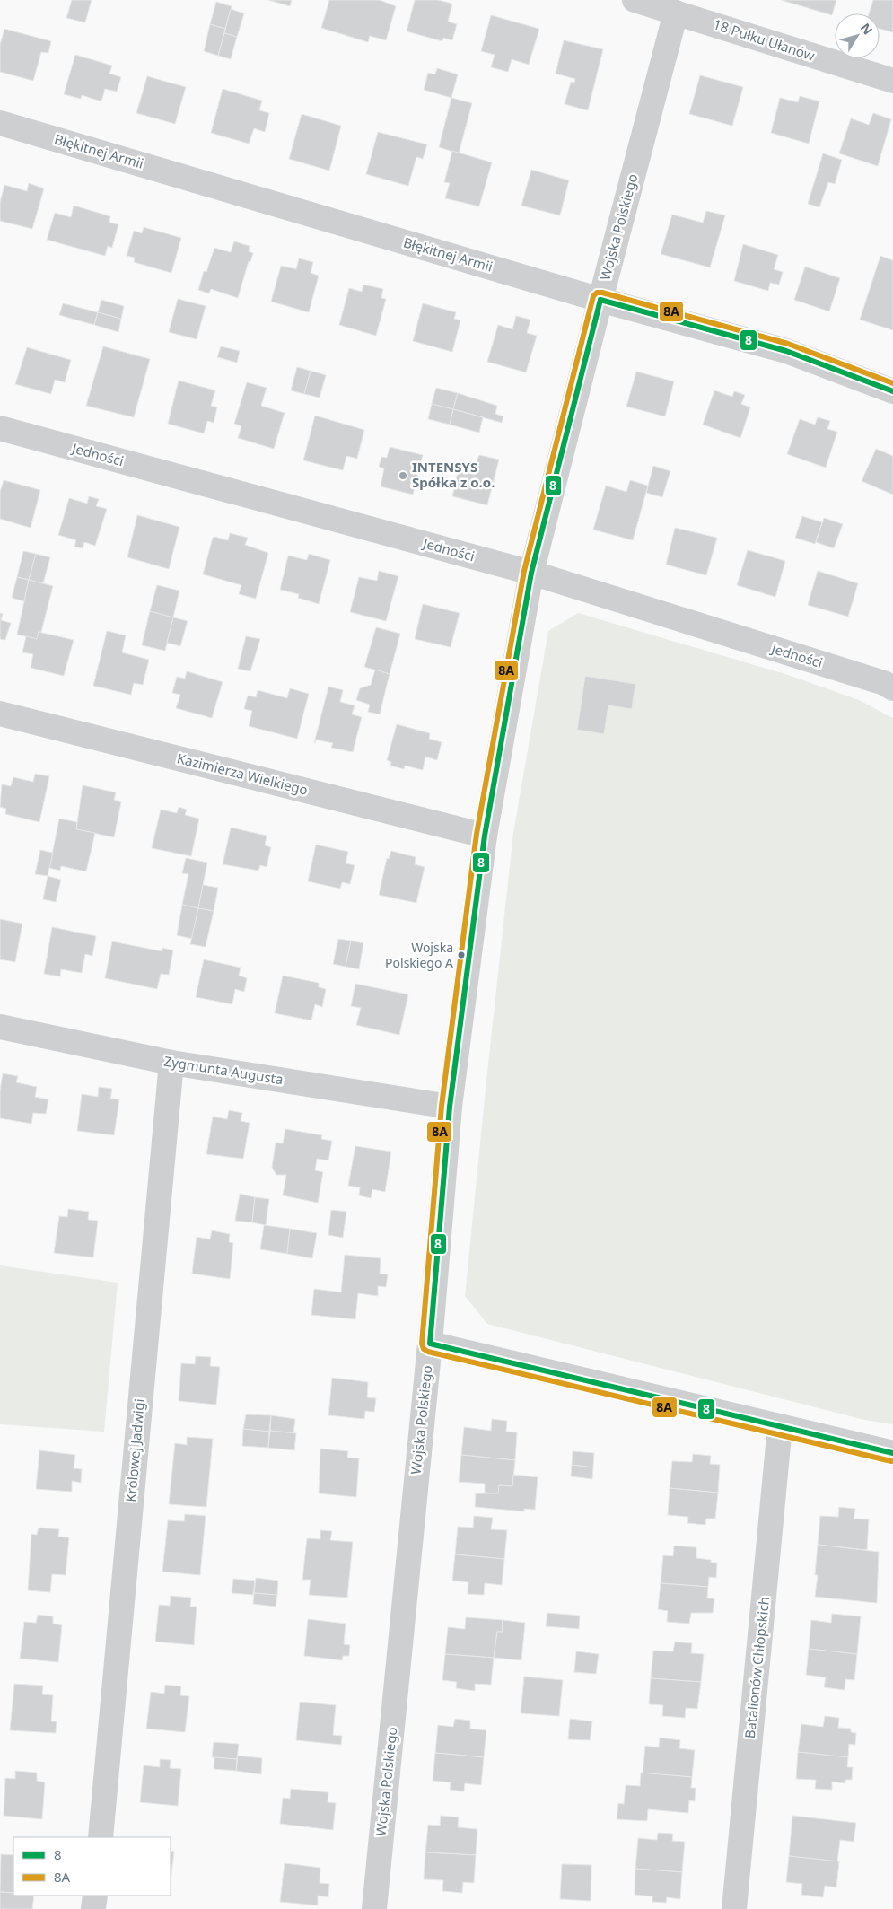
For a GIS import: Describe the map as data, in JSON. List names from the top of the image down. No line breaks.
{"streets":{"street":["18 Pułku Ułanów","Błękitnej Armii","Wojska Polskiego","Jedności","Kazimierza Wielkiego","Zygmunta Augusta","Królowej Jadwigi","Batalionów Chłopskich"]},"crossings":[["18 Pułku Ułanów","Wojska Polskiego"],["Błękitnej Armii","Wojska Polskiego"],["Wojska Polskiego","Jedności"],["Wojska Polskiego","Kazimierza Wielkiego"],["Wojska Polskiego","Zygmunta Augusta"],["Zygmunta Augusta","Królowej Jadwigi"]],"places":["INTENSYS Spółka z o.o.","Wojska Polskiego A"],"lines":["transit line 8A","transit line 8"],"legend":["8","8A"],"north":"top right"}
